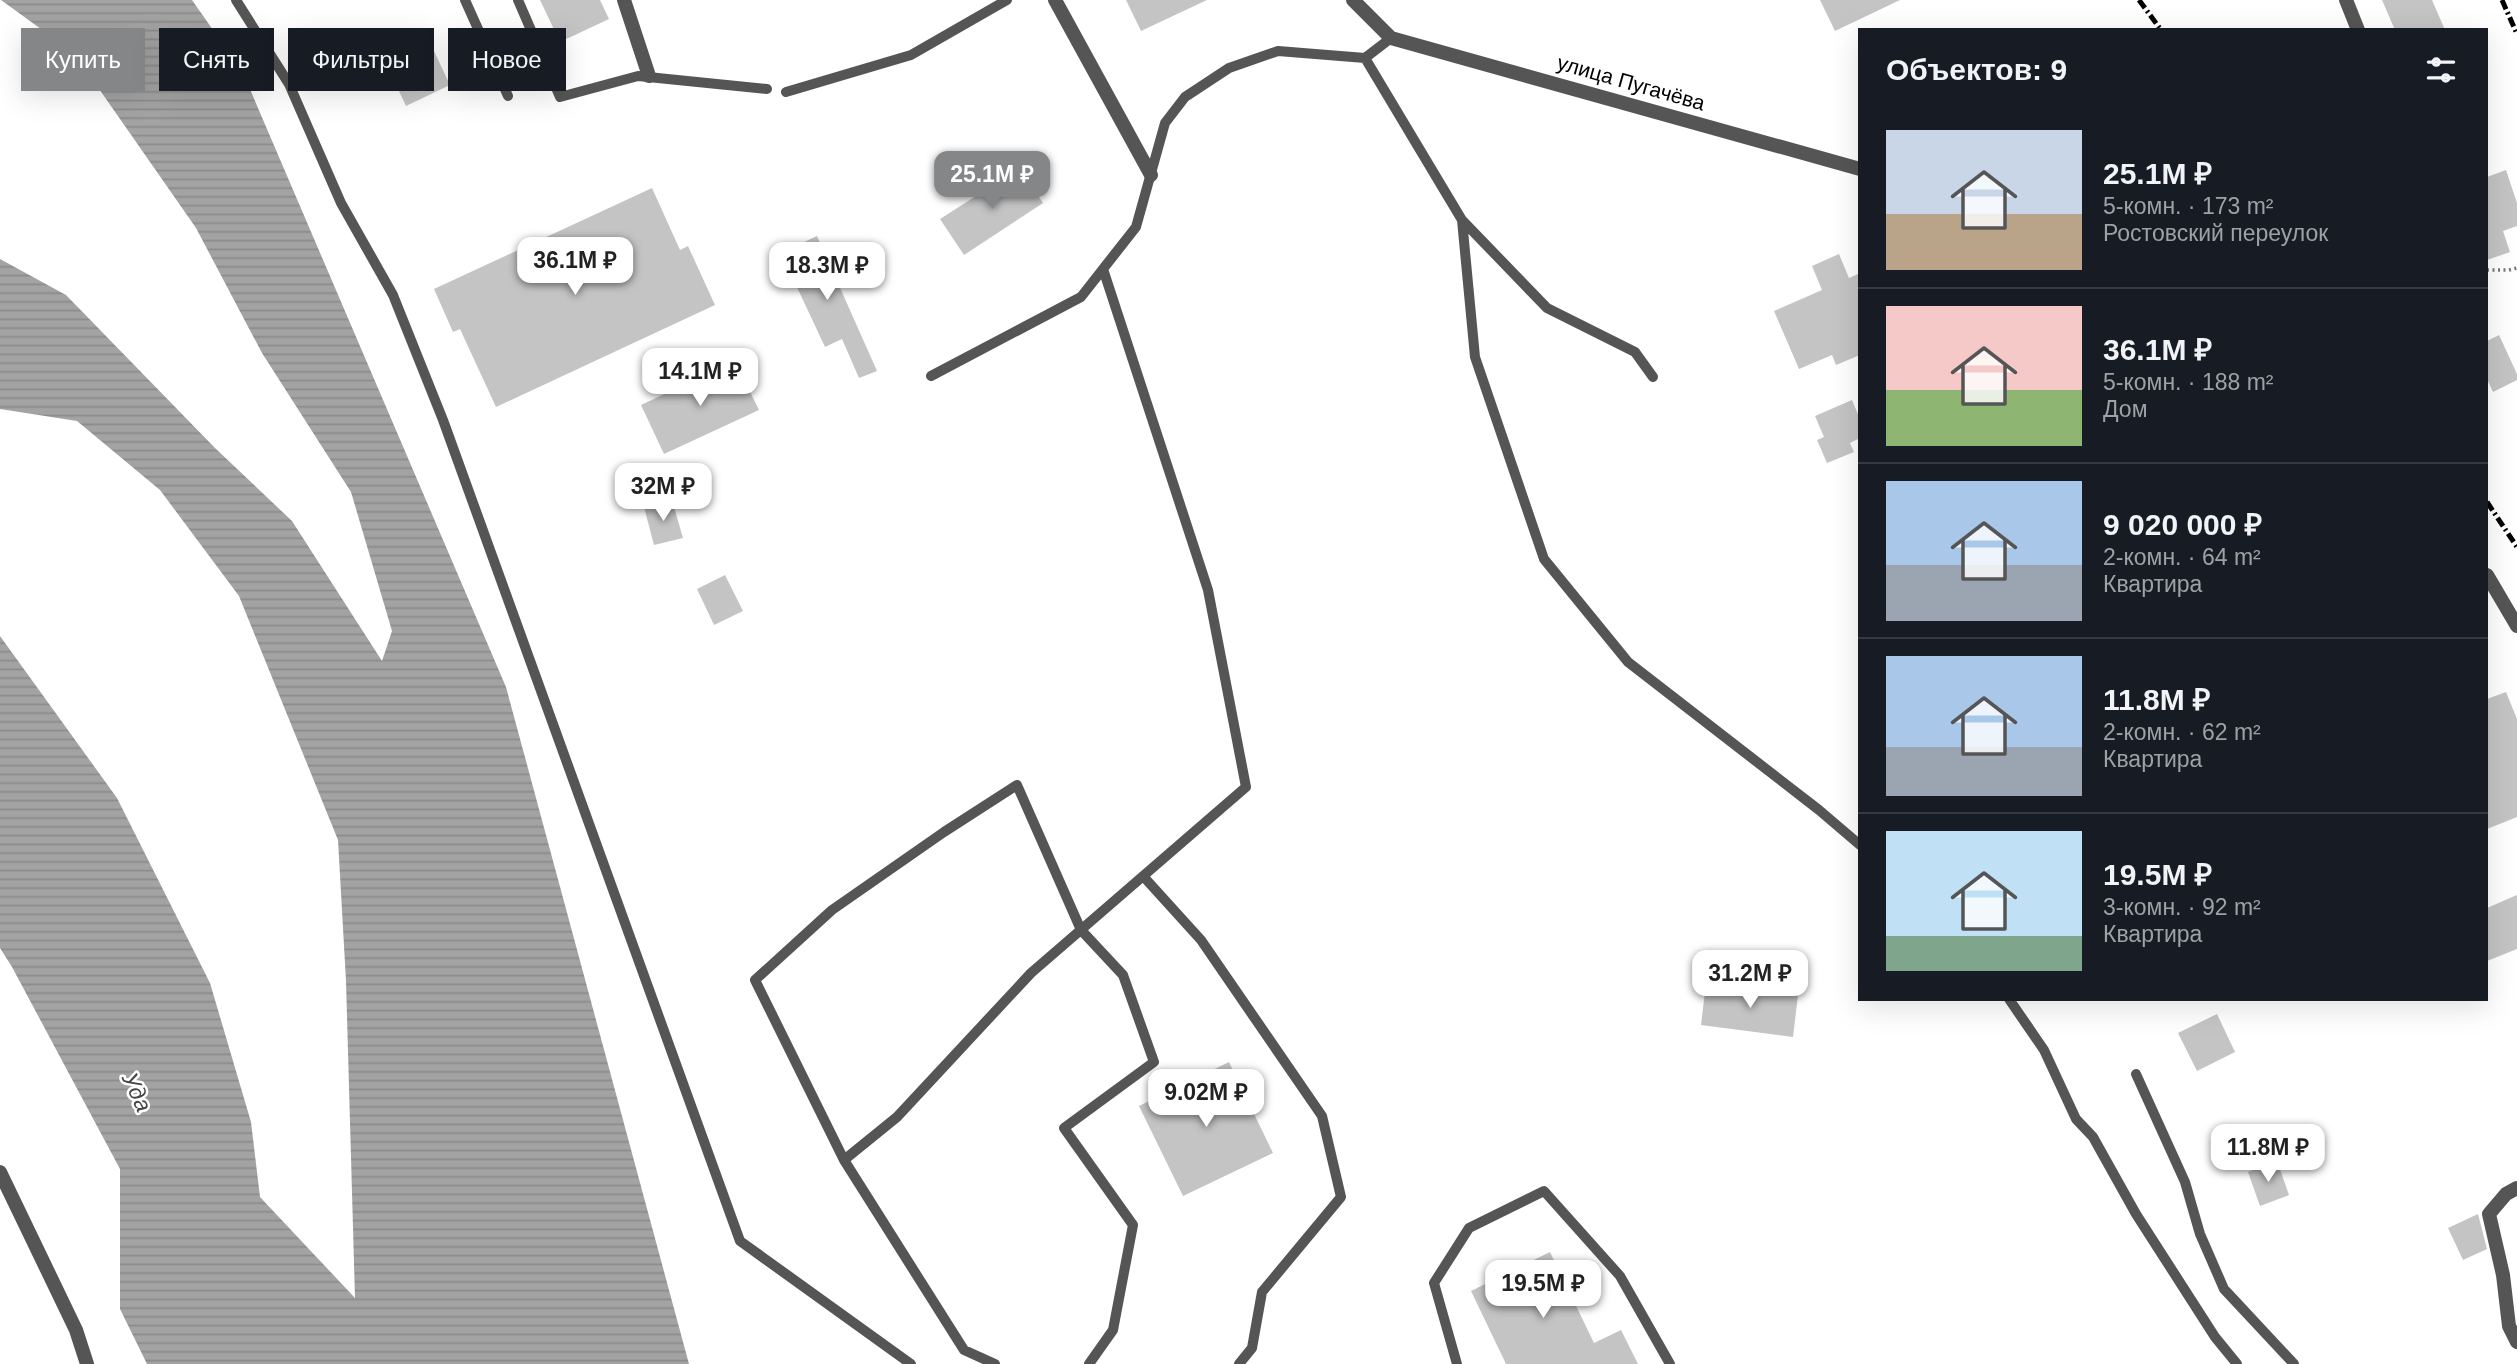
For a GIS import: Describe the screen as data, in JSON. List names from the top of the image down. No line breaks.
{"streets":{"street":["улица Пугачёва"]},"water":["Уда"],"page":{"chip":["Купить","Снять","Фильтры","Новое"],"heading":"Объектов: 9","list":[{"name":"25.1M ₽","note":"5-комн. · 173 m² · Ростовский переулок"},{"name":"36.1M ₽","note":"5-комн. · 188 m² · Дом"},{"name":"9 020 000 ₽","note":"2-комн. · 64 m² · Квартира"},{"name":"11.8M ₽","note":"2-комн. · 62 m² · Квартира"},{"name":"19.5M ₽","note":"3-комн. · 92 m² · Квартира"}],"price":["25.1M ₽","36.1M ₽","18.3M ₽","14.1M ₽","32M ₽","31.2M ₽","9.02M ₽","11.8M ₽","19.5M ₽"]}}
